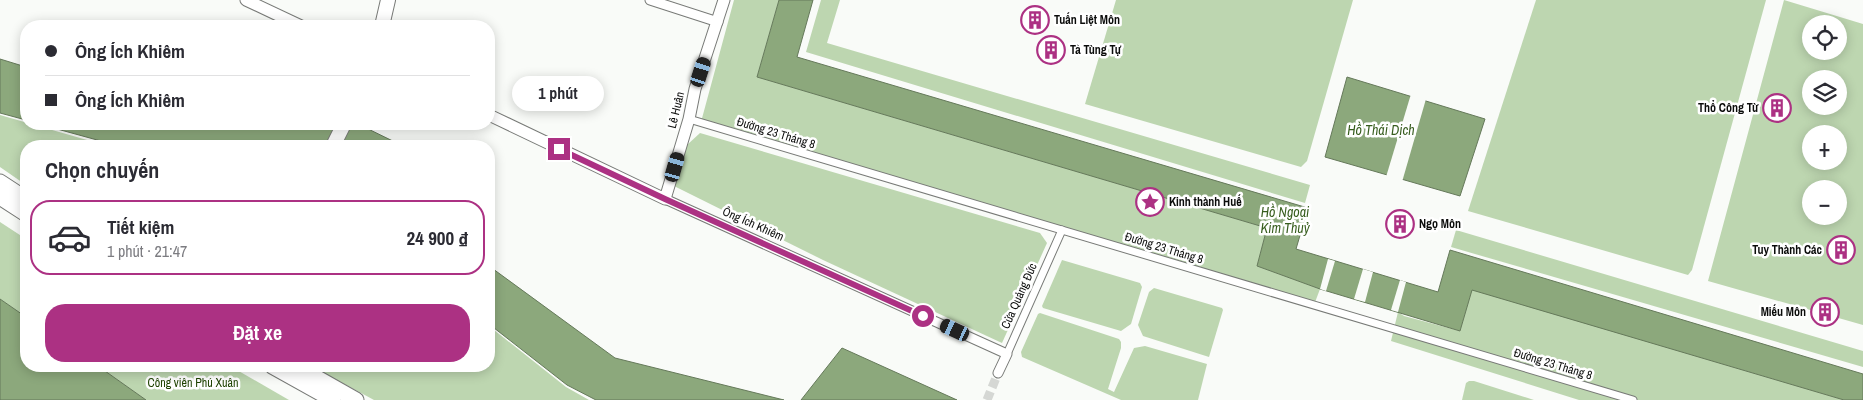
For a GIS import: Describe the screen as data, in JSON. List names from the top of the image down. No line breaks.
{"streets":{"street":["Lê Huân","Đường 23 Tháng 8","Ông Ích Khiêm","Cửa Quảng Đức"]},"crossings":[["Lê Huân","Đường 23 Tháng 8"],["Lê Huân","Ông Ích Khiêm"],["Đường 23 Tháng 8","Cửa Quảng Đức"],["Ông Ích Khiêm","Cửa Quảng Đức"]],"water":["Hồ Thái Dịch","Hồ Ngoại Kim Thuỷ"],"parks":["Công viên Phú Xuân"],"places":{"building":["Tuấn Liệt Môn","Tả Tùng Tự","Thổ Công Từ","Ngọ Môn","Tuy Thành Các","Miếu Môn"],"place":["Kinh thành Huế"]},"page":{"map_buttons":["+","−"],"banner":["Ông Ích Khiêm","Ông Ích Khiêm"],"bubble":"1 phút","heading":"Chọn chuyến","list":[{"name":"Tiết kiệm","note":"1 phút · 21:47","value":"24 900 ₫"}],"buttons":"Đặt xe"}}
